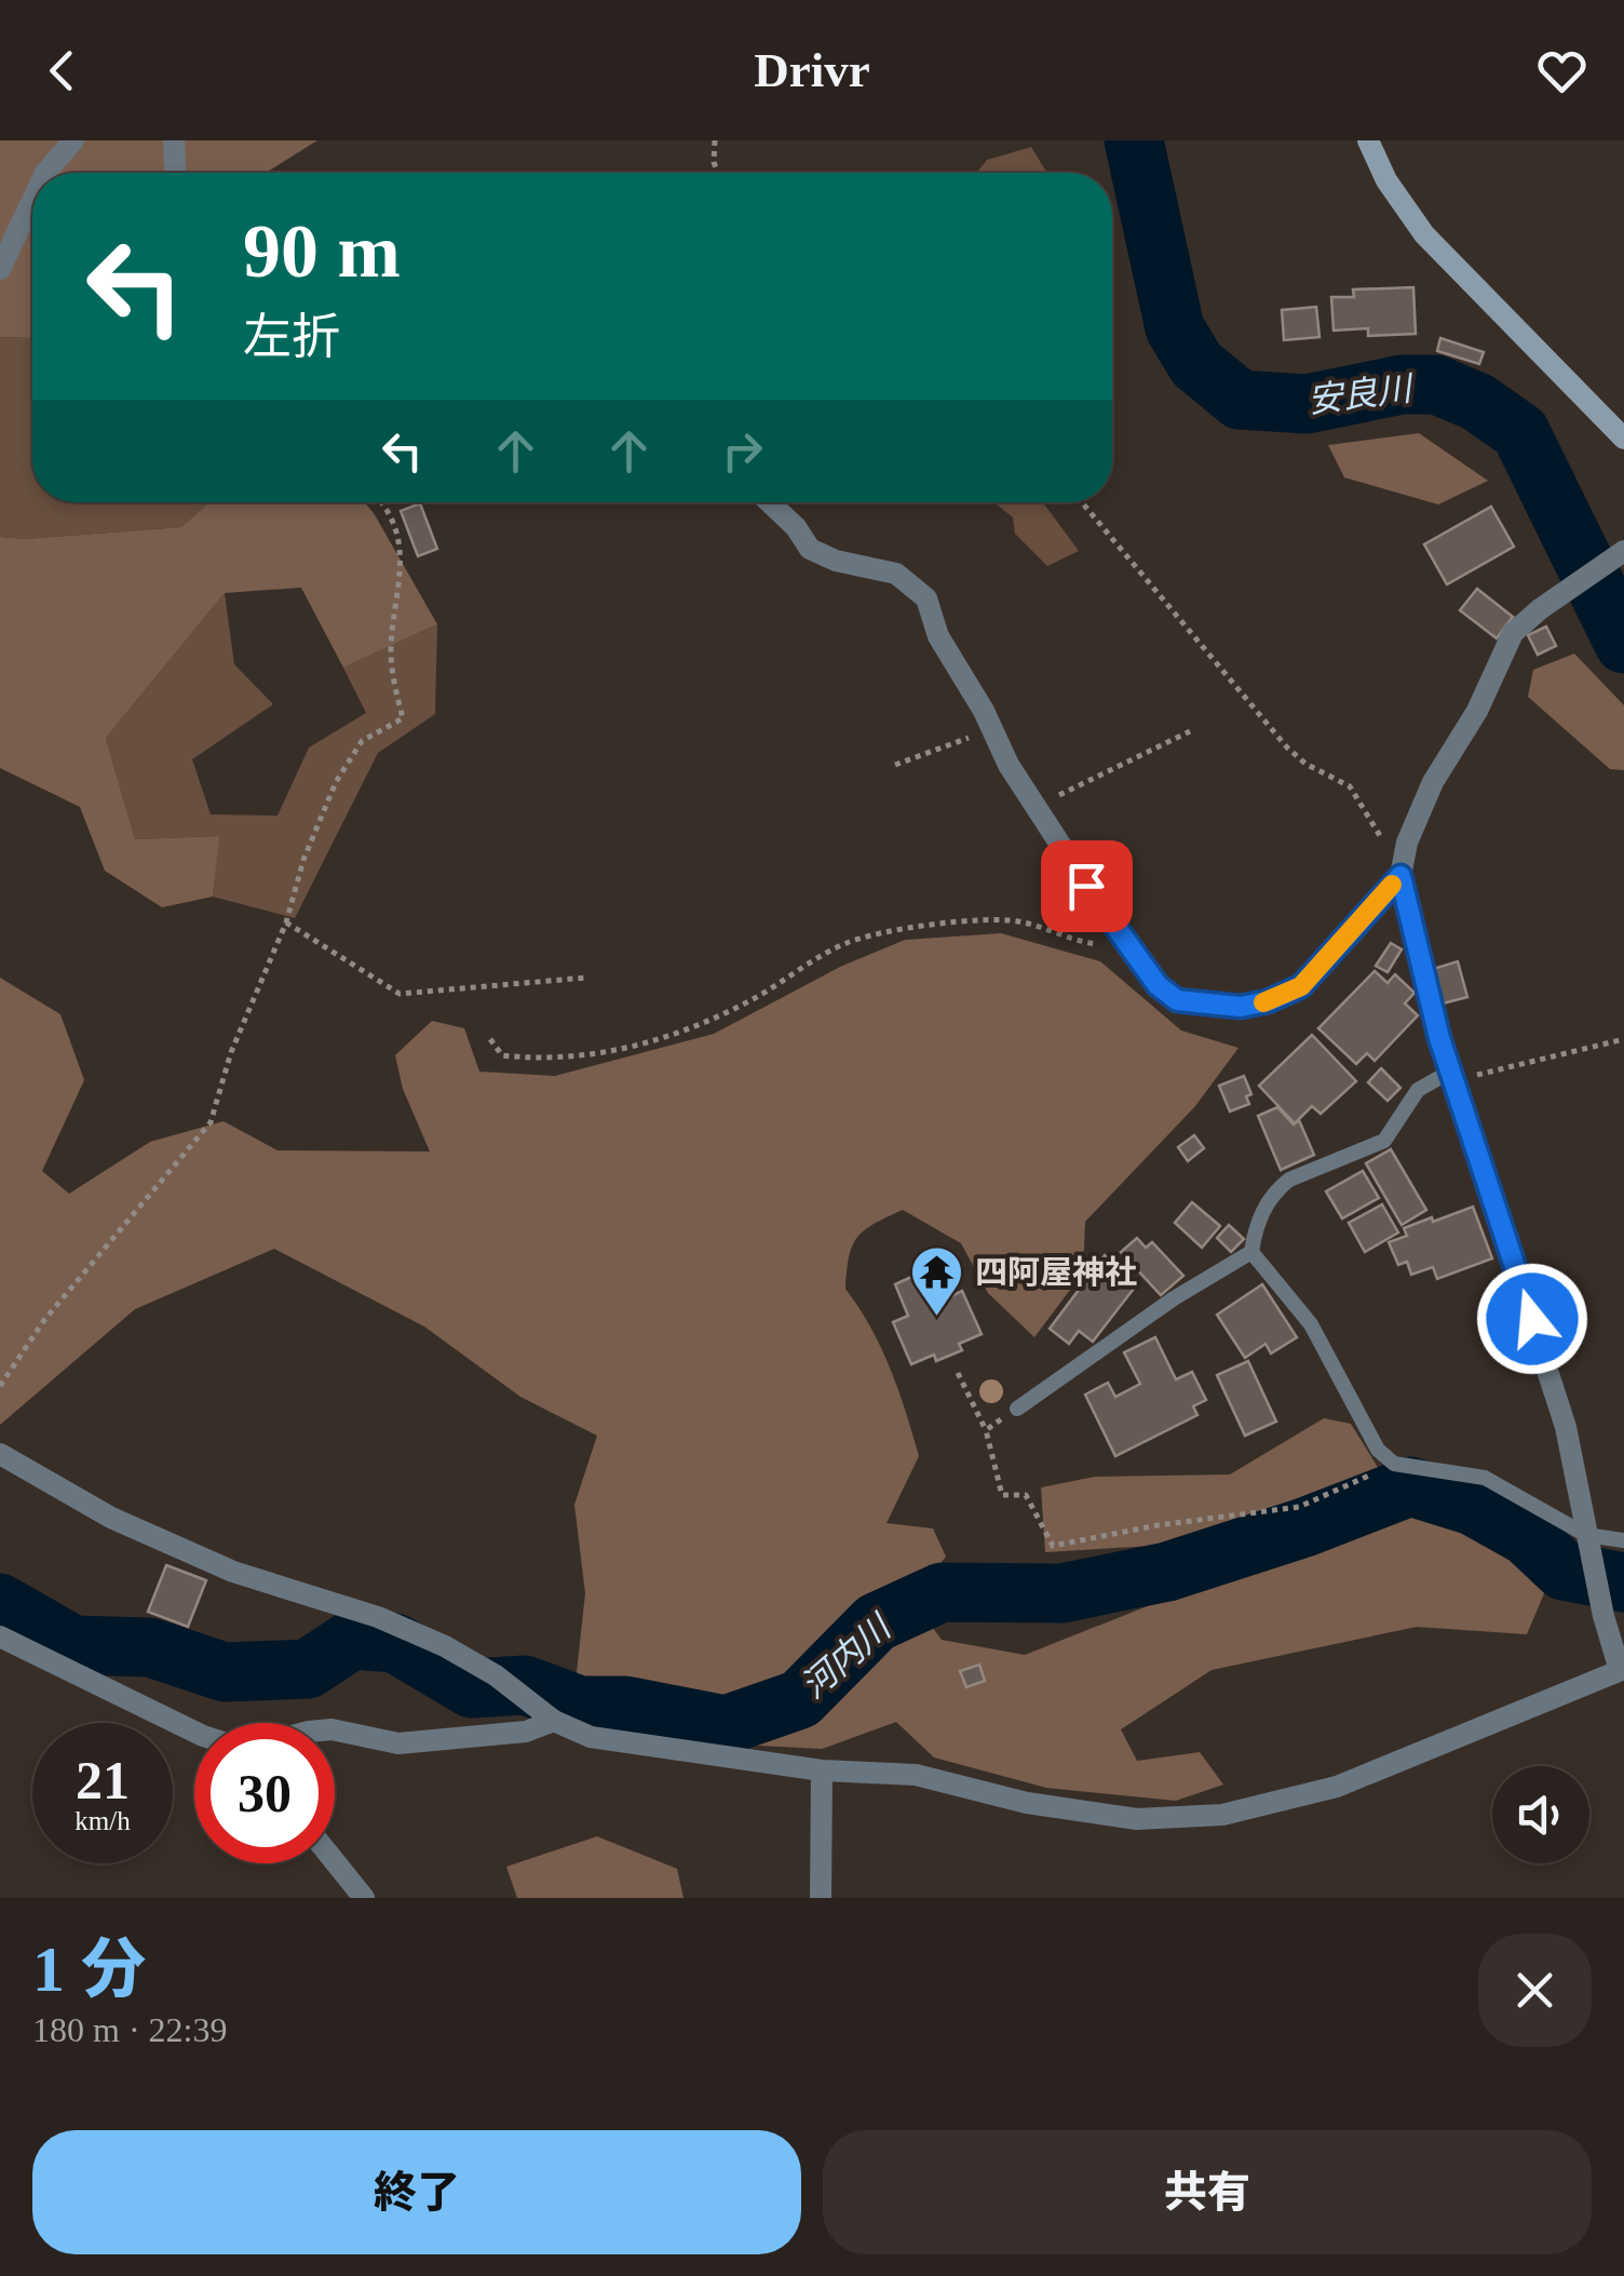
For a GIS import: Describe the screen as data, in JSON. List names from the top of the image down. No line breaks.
{"water":["安良川","河内川"],"places":{"temple":["四阿屋神社"]},"page":{"header":"Drivr","turn":["90 m","左折"],"speed":"21 km/h","limit":"30","heading":["1 分","180 m · 22:39"],"buttons":["終了","共有"]}}
